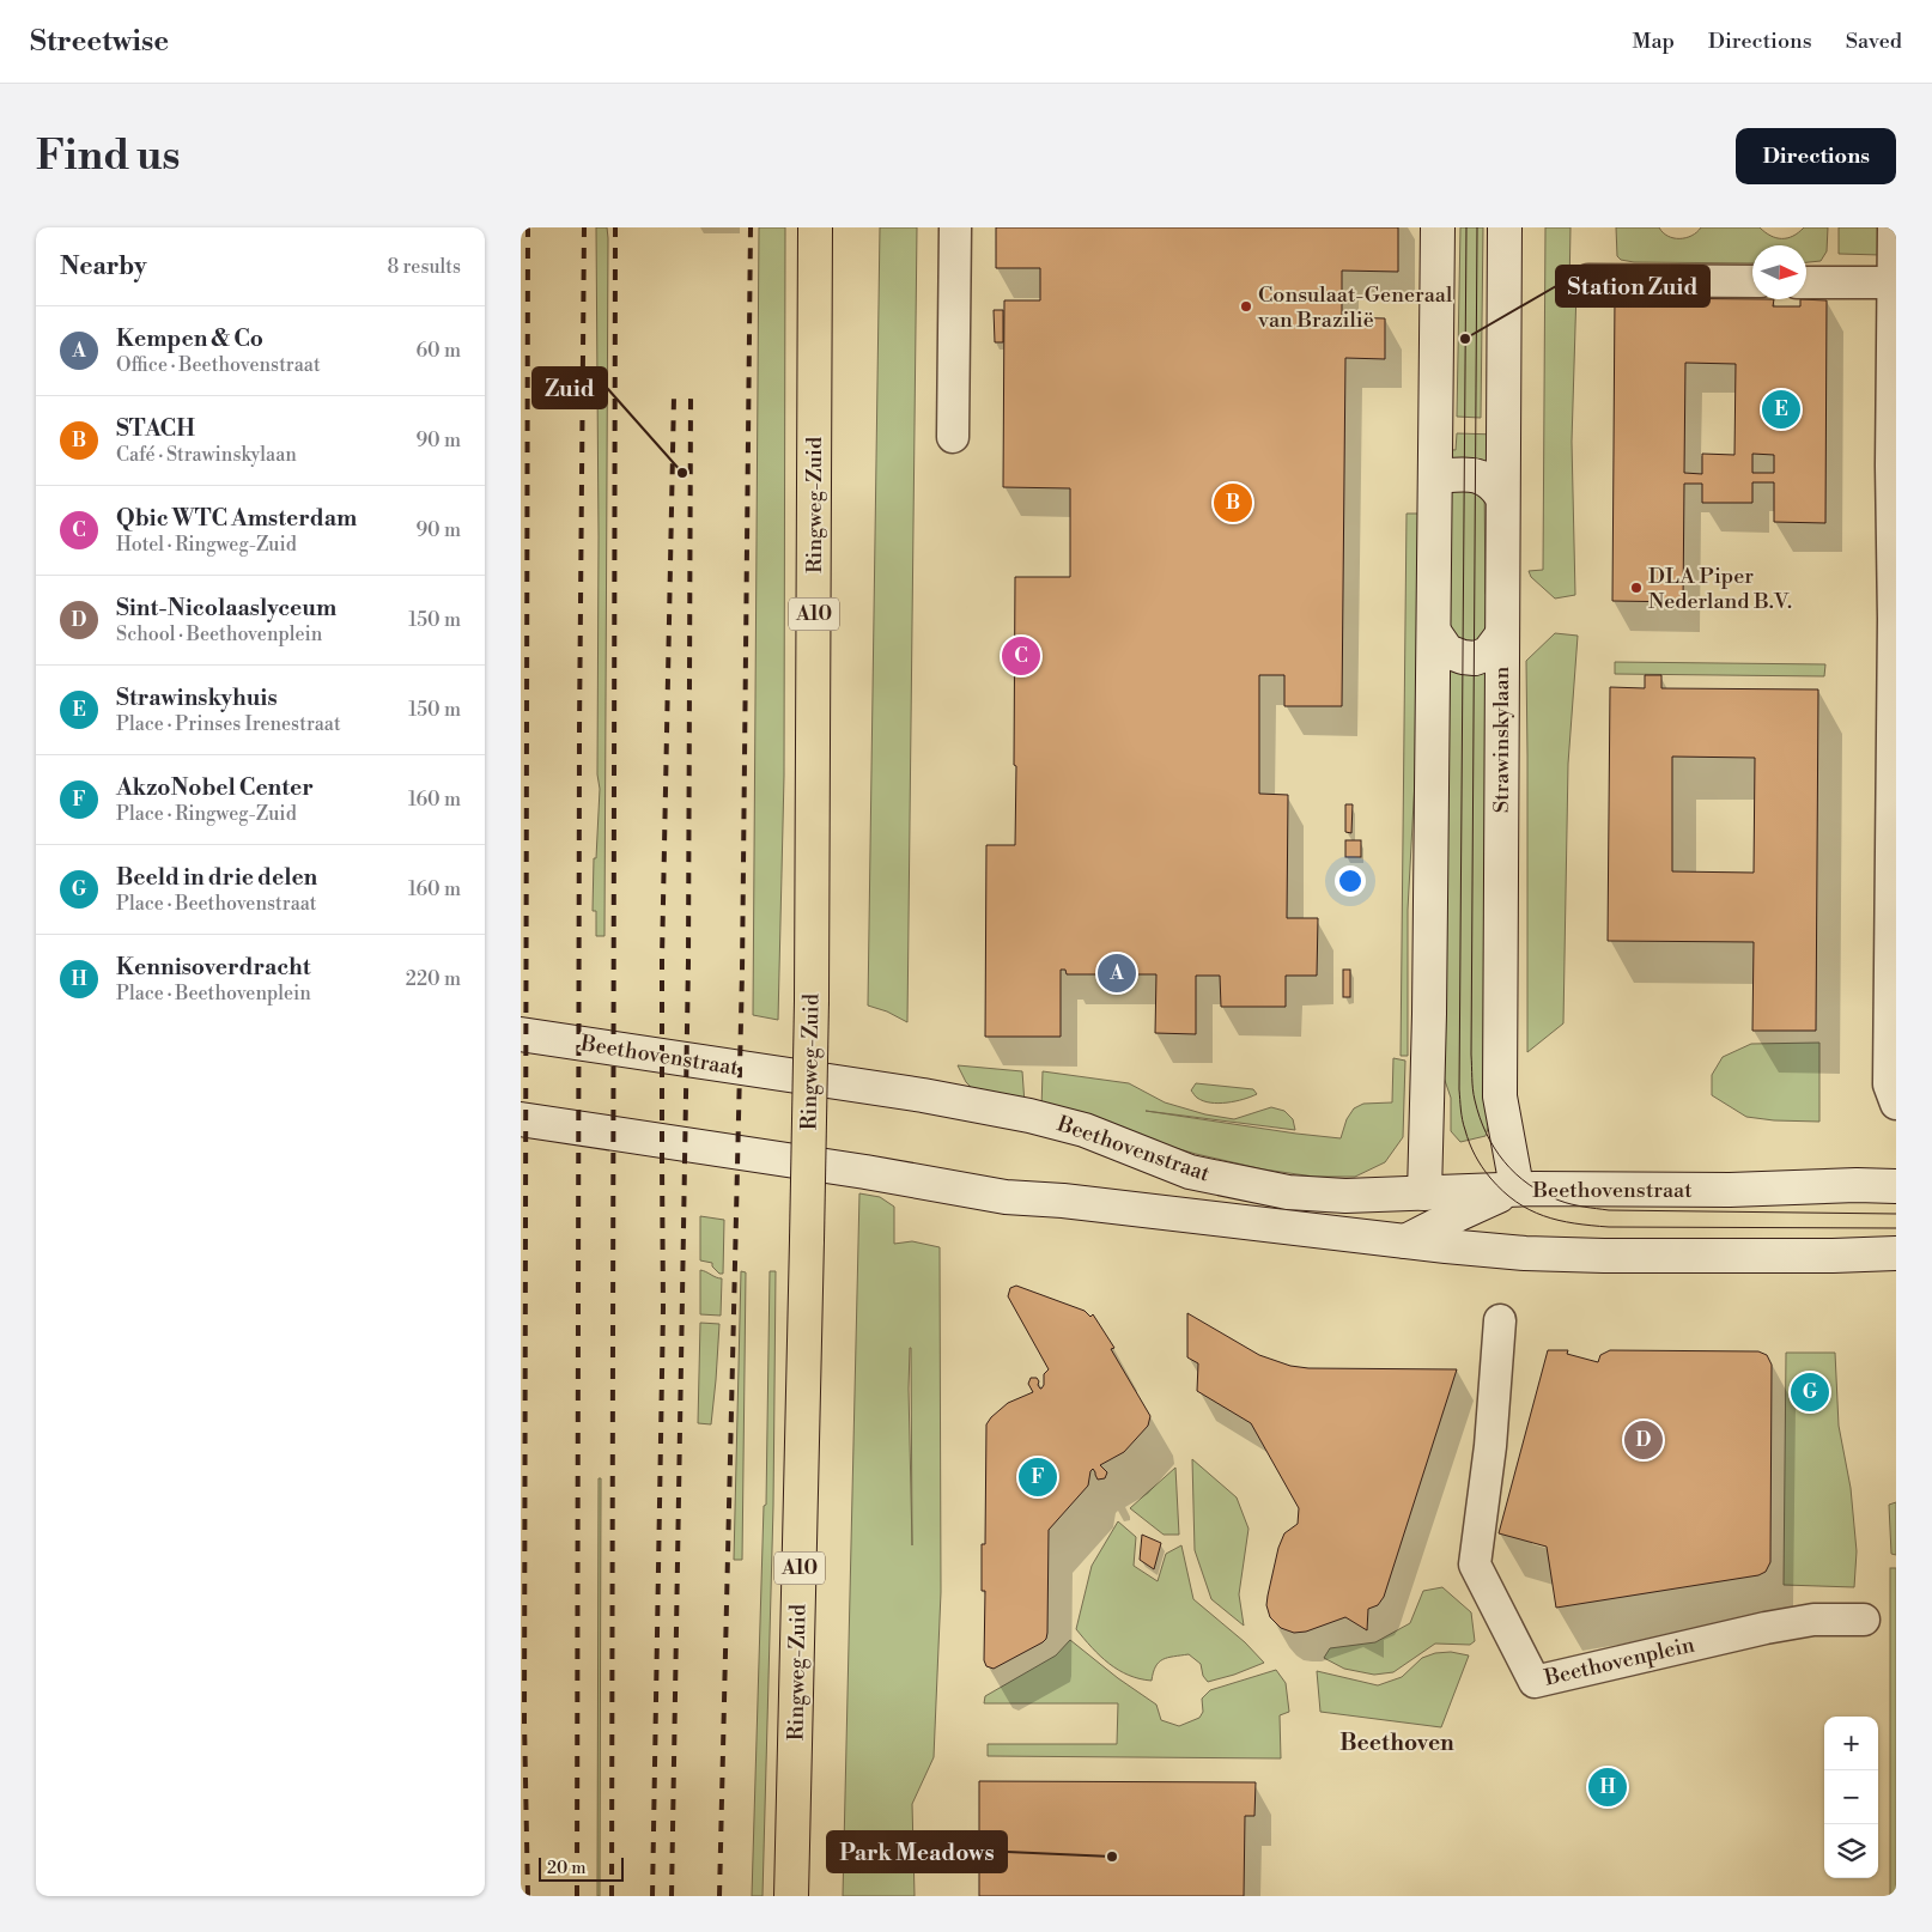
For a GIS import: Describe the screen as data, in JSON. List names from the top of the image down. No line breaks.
{"streets":{"highway":["Ringweg-Zuid","A10"],"main road":["Strawinskylaan","Beethovenstraat"],"street":["Beethovenplein"]},"crossings":[["Strawinskylaan","Beethovenstraat"]],"districts":["Beethoven"],"places":["Consulaat-Generaal van Brazilië","Station Zuid","Zuid","DLA Piper Nederland B.V.","Park Meadows"],"scale_bar":"20 m","north":"right","page":{"header":"Streetwise","nav":["Map","Directions","Saved"],"buttons":"Directions","title":"Find us","heading":["Nearby","8 results"],"list":[{"mark":"A","name":"Kempen & Co","note":"Office · Beethovenstraat","value":"60 m"},{"mark":"B","name":"STACH","note":"Café · Strawinskylaan","value":"90 m"},{"mark":"C","name":"Qbic WTC Amsterdam","note":"Hotel · Ringweg-Zuid","value":"90 m"},{"mark":"D","name":"Sint-Nicolaaslyceum","note":"School · Beethovenplein","value":"150 m"},{"mark":"E","name":"Strawinskyhuis","note":"Place · Prinses Irenestraat","value":"150 m"},{"mark":"F","name":"AkzoNobel Center","note":"Place · Ringweg-Zuid","value":"160 m"},{"mark":"G","name":"Beeld in drie delen","note":"Place · Beethovenstraat","value":"160 m"},{"mark":"H","name":"Kennisoverdracht","note":"Place · Beethovenplein","value":"220 m"}],"pins":["E","B","C","A","G","D","F","H"],"map_buttons":["+","−"],"scale":"20 m"}}
